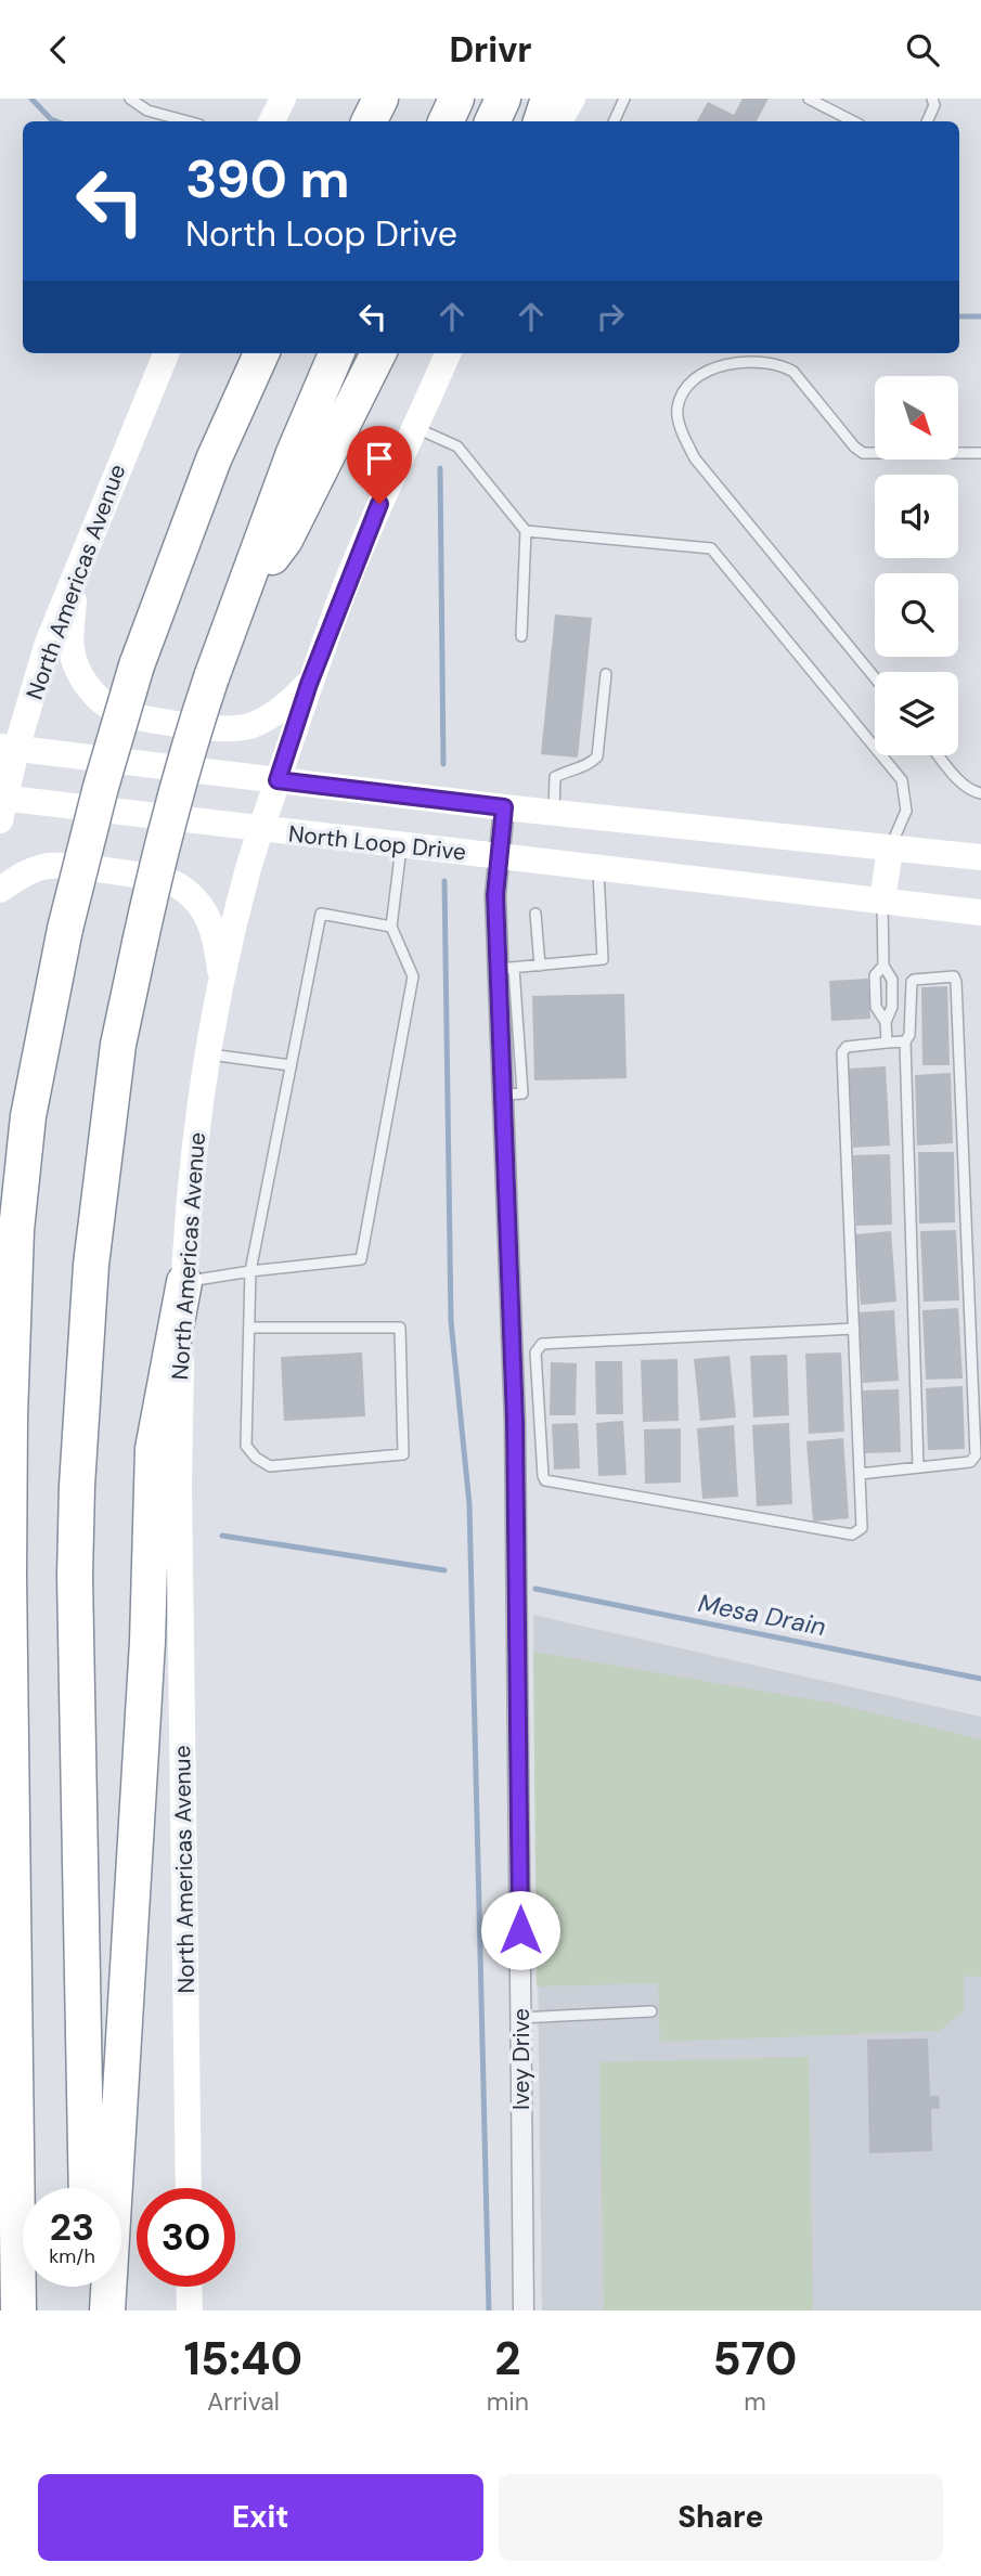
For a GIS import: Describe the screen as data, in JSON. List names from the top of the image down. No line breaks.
{"streets":{"main road":["North Americas Avenue","North Loop Drive"],"street":["Ivey Drive"]},"crossings":[["North Americas Avenue","North Loop Drive"],["North Loop Drive","Ivey Drive"]],"water":["Mesa Drain"],"north":"bottom right","page":{"header":"Drivr","turn":["390 m","North Loop Drive"],"speed":"23 km/h","limit":"30","eta":["15:40","Arrival","2","min","570","m"],"buttons":["Exit","Share"]}}
